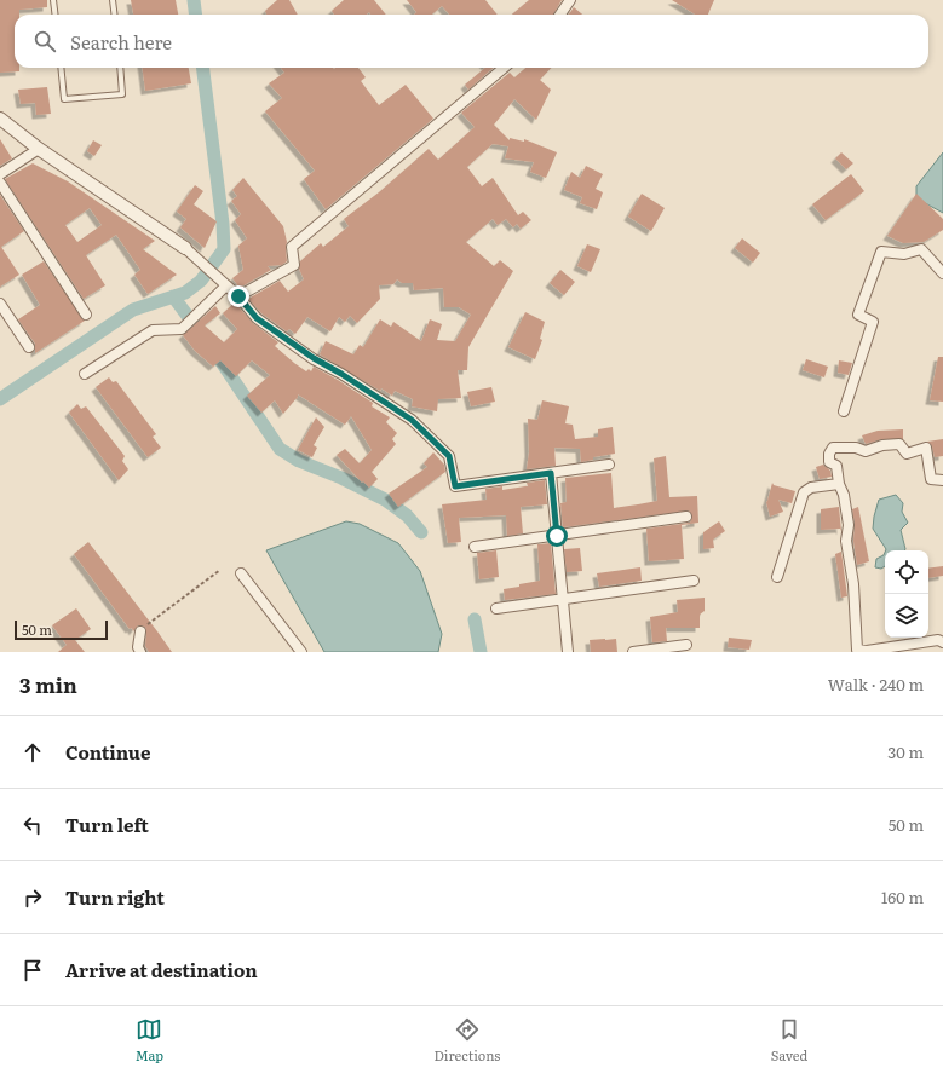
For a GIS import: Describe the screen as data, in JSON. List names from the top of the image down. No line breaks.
{"scale_bar":"50 m","page":{"search":"Search here","scale":"50 m","heading":["3 min","Walk · 240 m"],"list":[["Continue","30 m"],["Turn left","50 m"],["Turn right","160 m"],"Arrive at destination"],"nav":["Map","Directions","Saved"]}}
